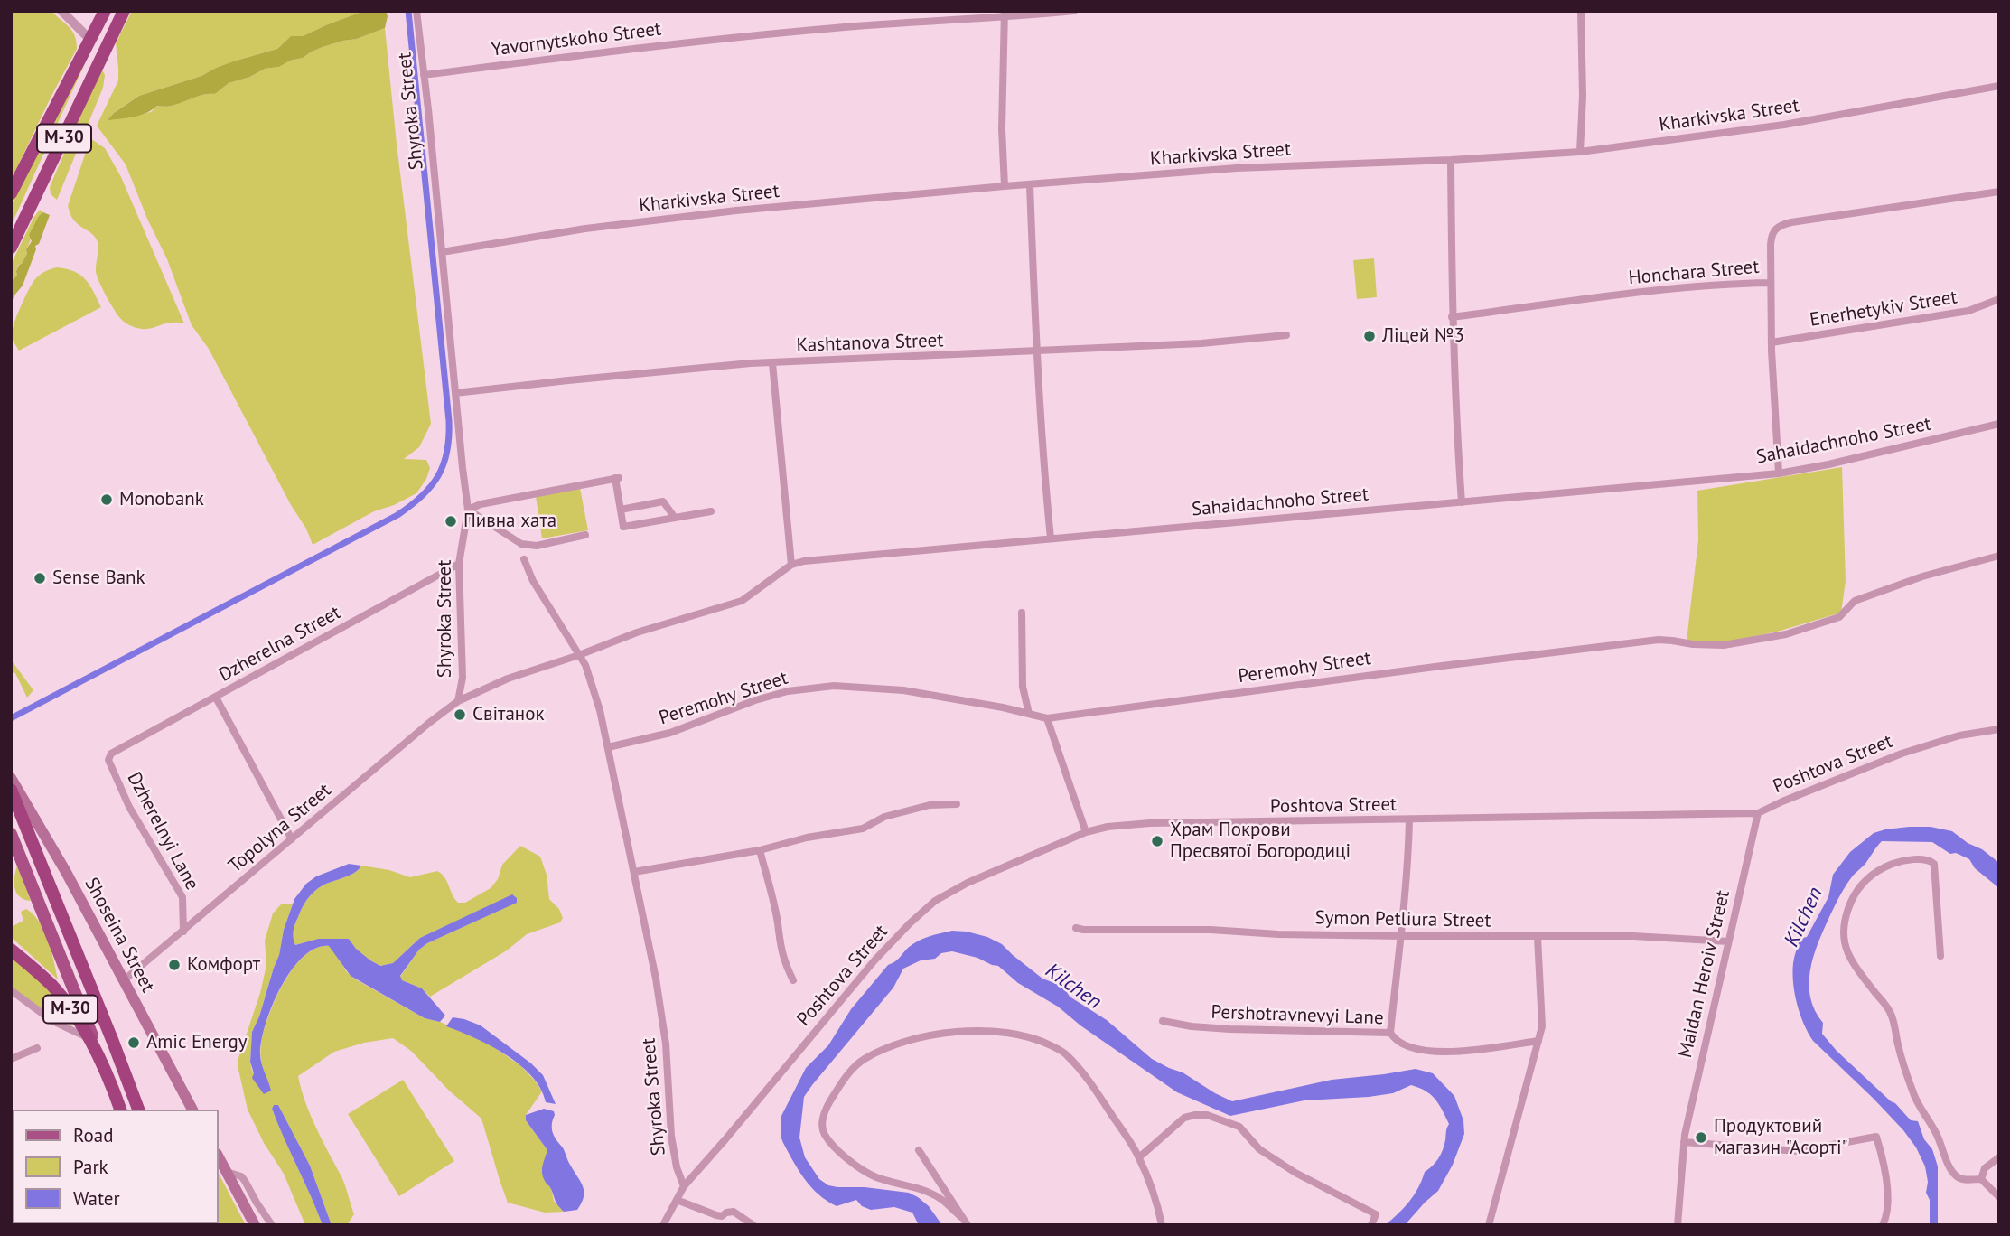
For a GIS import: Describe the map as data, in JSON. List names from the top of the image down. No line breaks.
{"streets":{"highway":["М-30"],"main road":["Shoseina Street"],"street":["Yavornytskoho Street","Shyroka Street","Kharkivska Street","Honchara Street","Enerhetykiv Street","Kashtanova Street","Sahaidachnoho Street","Dzherelna Street","Peremohy Street","Poshtova Street","Topolyna Street","Dzherelnyi Lane","Symon Petliura Street","Maidan Heroiv Street","Pershotravnevyi Lane"]},"crossings":[["Yavornytskoho Street","Shyroka Street"],["Shyroka Street","Kharkivska Street"],["Shyroka Street","Kashtanova Street"],["Shyroka Street","Sahaidachnoho Street"],["Shyroka Street","Dzherelna Street"],["Shyroka Street","Peremohy Street"],["Shyroka Street","Poshtova Street"],["Shyroka Street","Topolyna Street"],["Dzherelna Street","Dzherelnyi Lane"],["Poshtova Street","Maidan Heroiv Street"],["Topolyna Street","Dzherelnyi Lane"],["Topolyna Street","Shoseina Street"],["Symon Petliura Street","Maidan Heroiv Street"]],"water":["Kilchen"],"places":["Ліцей №3","Monobank","Пивна хата","Sense Bank","Світанок","Храм Покрови Пресвятої Богородиці","Комфорт","Amic Energy","Продуктовий магазин \"Асорті\""],"legend":["Road","Park","Water"]}
